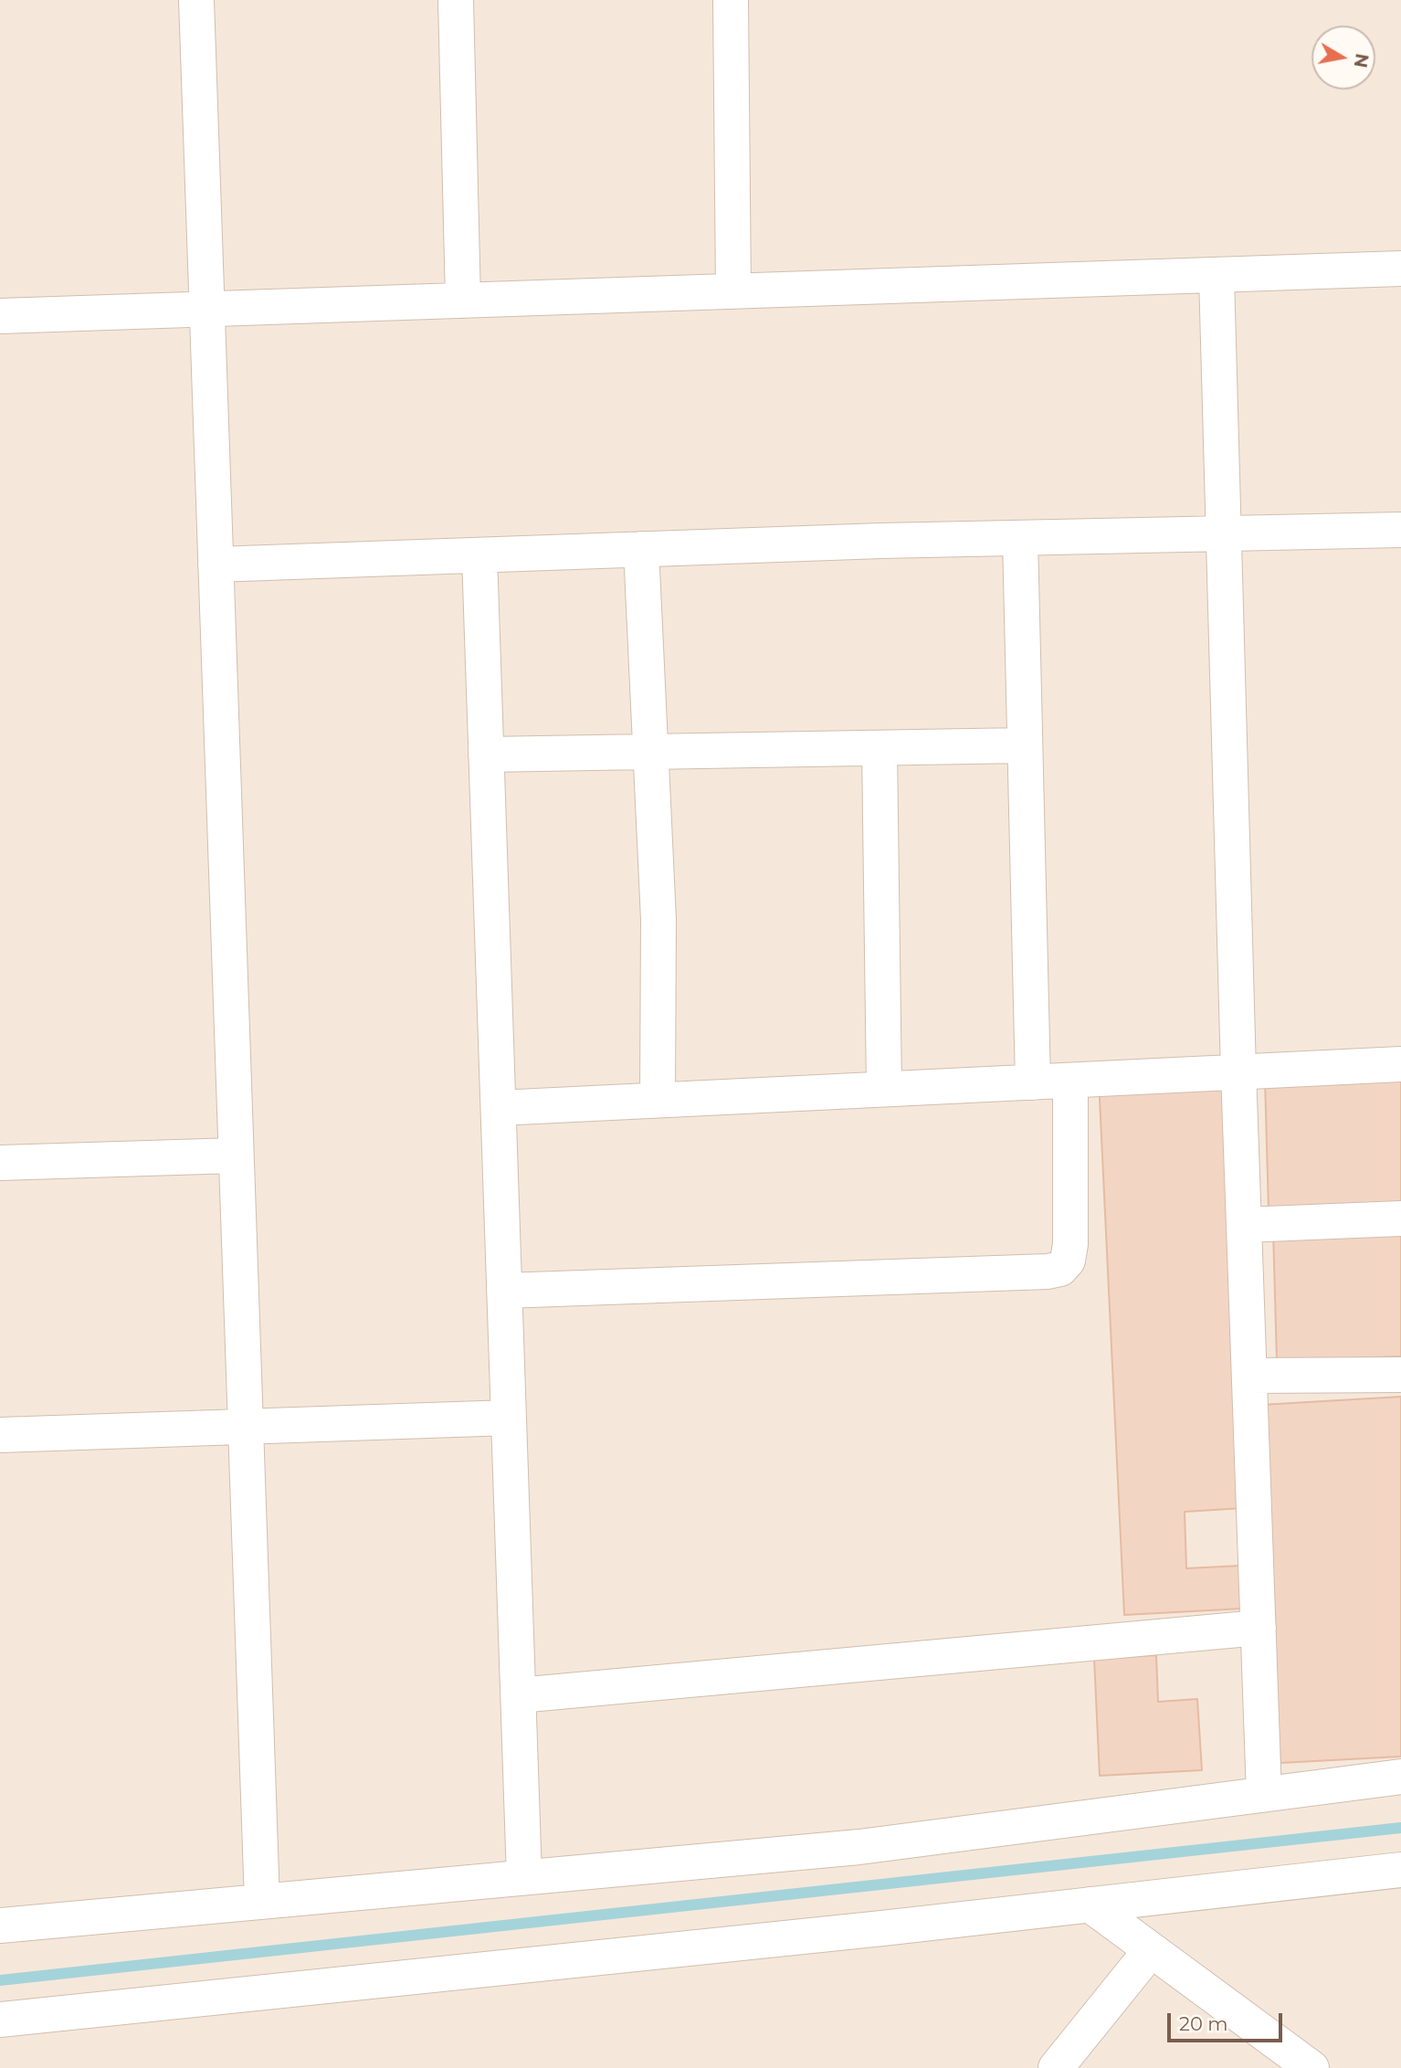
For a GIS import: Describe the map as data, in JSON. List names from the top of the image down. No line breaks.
{"scale_bar":"20 m","north":"right"}
